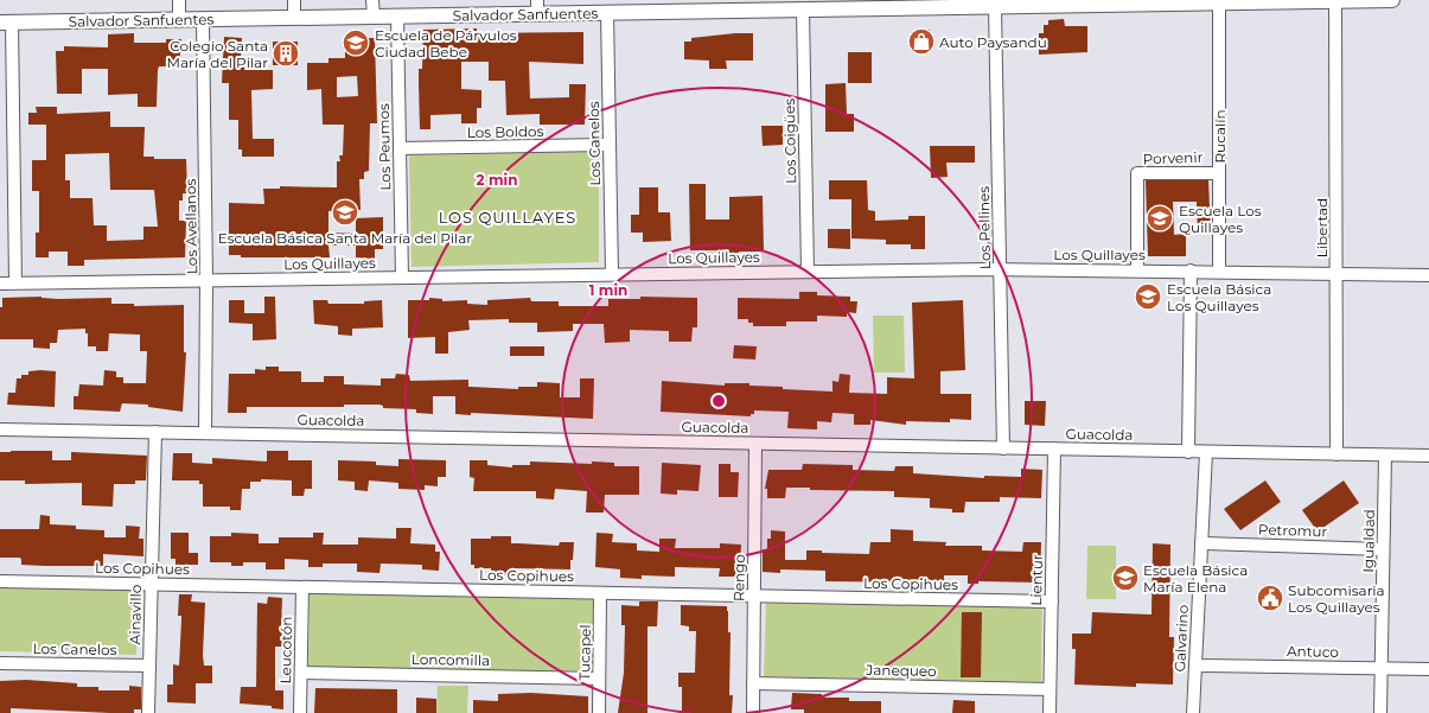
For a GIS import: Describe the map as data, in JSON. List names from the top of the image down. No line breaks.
{"streets":{"street":["Salvador Sanfuentes","Los Boldos","Rucalín","Los Coigües","Los Canelos","Los Peumos","Porvenir","Los Avellanos","Los Pellines","Libertad","Los Quillayes","Guacolda","Petromur","Igualdad","Los Copihues","Rengo","Lientur","Ainavillo","Galvarino","Leucotón","Antuco","Tucapel","Loncomilla","Janequeo"]},"crossings":[["Salvador Sanfuentes","Rucalín"],["Salvador Sanfuentes","Los Coigües"],["Salvador Sanfuentes","Los Canelos"],["Salvador Sanfuentes","Los Peumos"],["Salvador Sanfuentes","Los Avellanos"],["Salvador Sanfuentes","Los Pellines"],["Salvador Sanfuentes","Libertad"],["Los Boldos","Los Canelos"],["Los Boldos","Los Peumos"],["Rucalín","Porvenir"],["Rucalín","Los Quillayes"],["Los Coigües","Los Quillayes"],["Los Canelos","Los Quillayes"],["Los Canelos","Ainavillo"],["Los Peumos","Los Quillayes"],["Porvenir","Los Quillayes"],["Los Avellanos","Los Quillayes"],["Los Avellanos","Guacolda"],["Los Pellines","Los Quillayes"],["Los Pellines","Guacolda"],["Libertad","Los Quillayes"],["Libertad","Guacolda"],["Guacolda","Igualdad"],["Guacolda","Rengo"],["Guacolda","Lientur"],["Guacolda","Ainavillo"],["Guacolda","Galvarino"],["Petromur","Igualdad"],["Petromur","Galvarino"],["Igualdad","Antuco"],["Los Copihues","Rengo"],["Los Copihues","Lientur"],["Los Copihues","Ainavillo"],["Los Copihues","Leucotón"],["Los Copihues","Tucapel"],["Rengo","Janequeo"],["Lientur","Janequeo"],["Galvarino","Antuco"],["Leucotón","Loncomilla"],["Tucapel","Loncomilla"]],"districts":["LOS QUILLAYES"],"places":{"shop":["Auto Paysandu"],"school or university":["Escuela de Párvulos Ciudad Bebe","Escuela Básica Santa María del Pilar","Escuela Los Quillayes","Escuela Básica Los Quillayes","Escuela Básica María Elena"],"building":["Colegio Santa María del Pilar"],"public building":["Subcomisaria Los Quillayes"]},"rings":["2 min","1 min"]}
